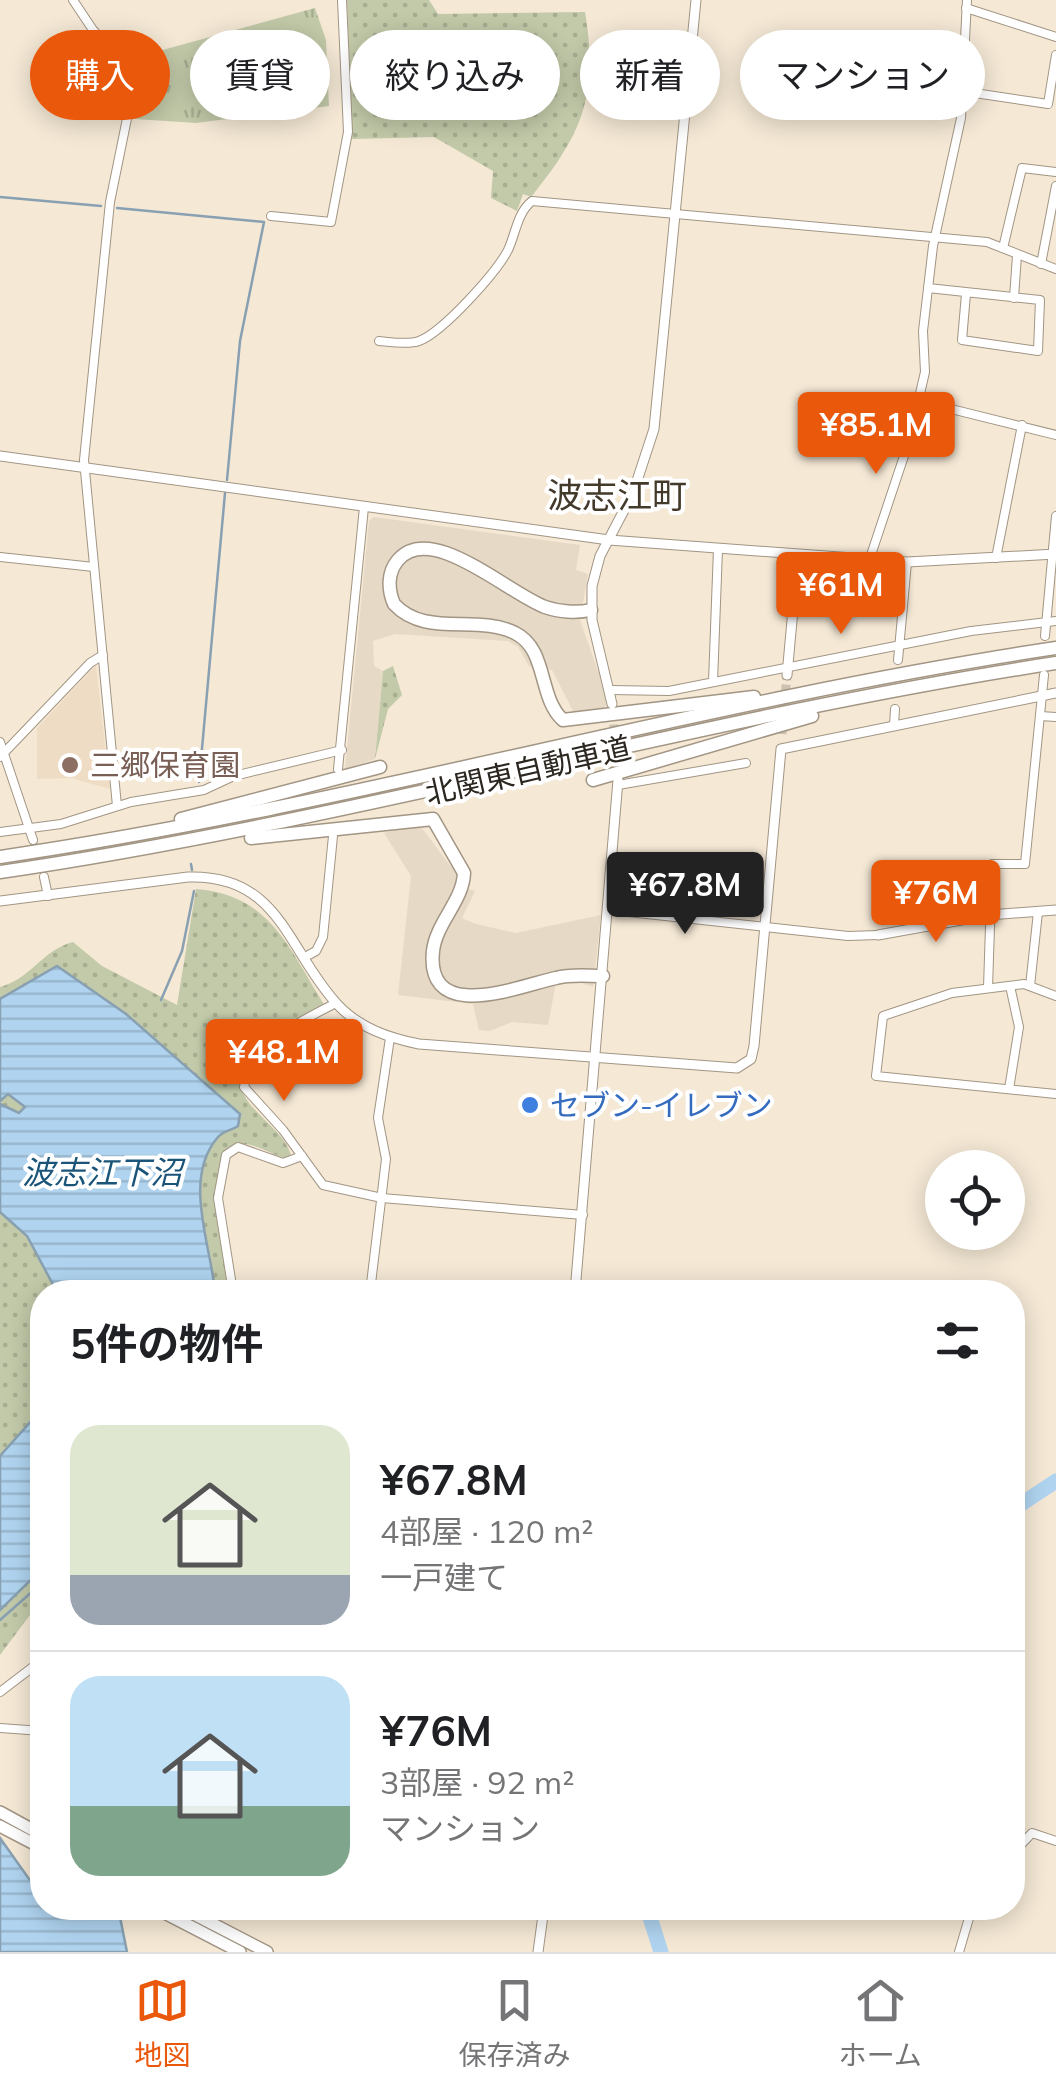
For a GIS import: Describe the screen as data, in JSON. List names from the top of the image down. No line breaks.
{"streets":{"highway":["北関東自動車道"]},"districts":["波志江町"],"water":["波志江下沼"],"places":["三郷保育園","セブン-イレブン"],"page":{"chip":["購入","賃貸","絞り込み","新着","マンション"],"price":["¥85.1M","¥61M","¥67.8M","¥76M","¥48.1M"],"heading":"5件の物件","list":[{"name":"¥67.8M","note":"4部屋 · 120 m² · 一戸建て"},{"name":"¥76M","note":"3部屋 · 92 m² · マンション"}],"tabs":["地図","保存済み","ホーム"]}}
